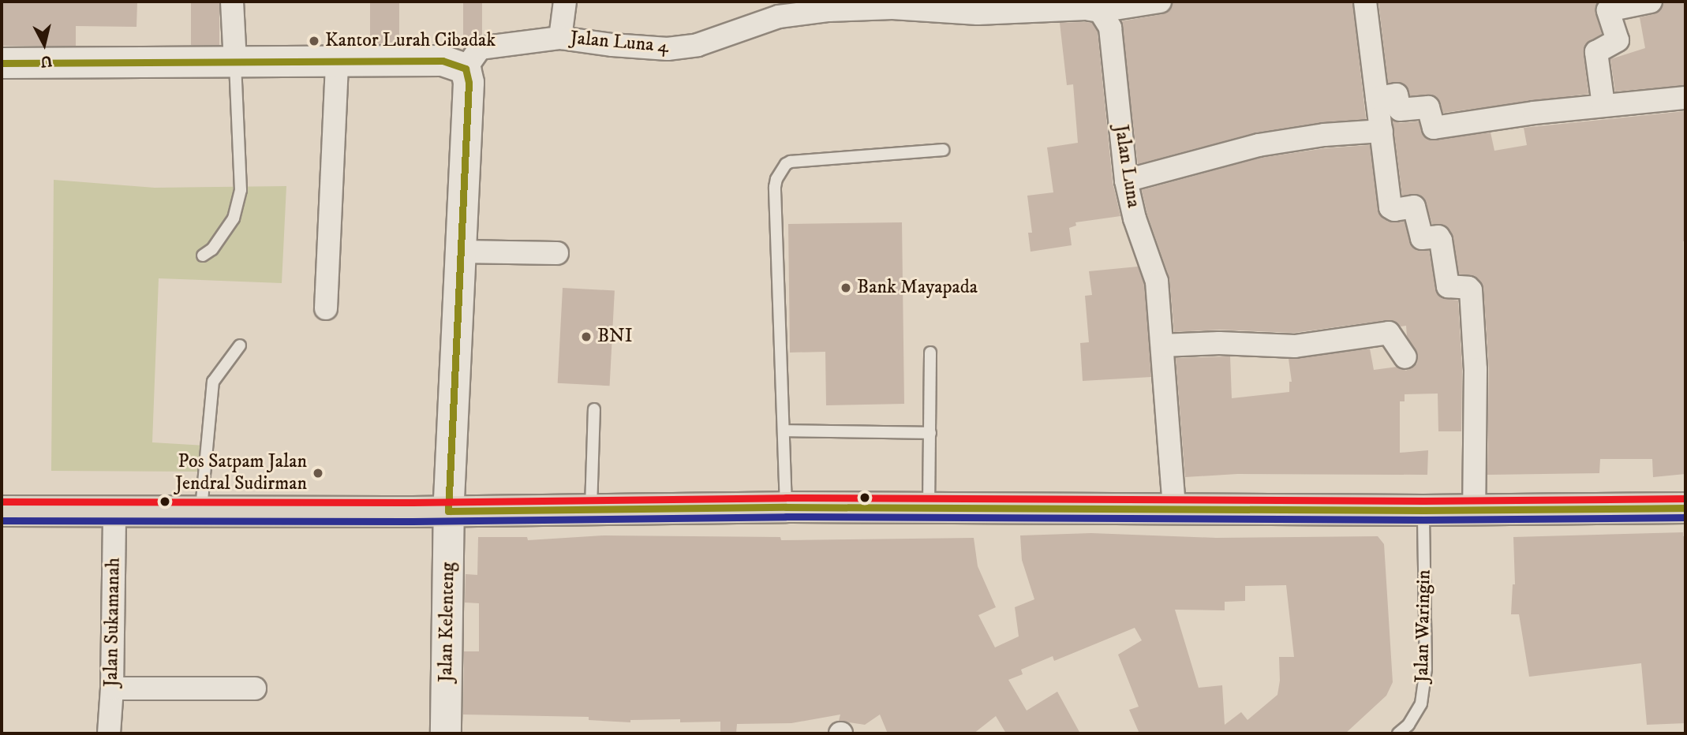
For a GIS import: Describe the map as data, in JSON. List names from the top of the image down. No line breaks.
{"streets":{"main road":["Jalan Kelenteng"],"street":["Jalan Luna 4","Jalan Luna","Jalan Sukamanah"],"lane":["Jalan Waringin"]},"crossings":[["Jalan Luna 4","Jalan Kelenteng"]],"places":["Kantor Lurah Cibadak","Bank Mayapada","BNI","Pos Satpam Jalan Jendral Sudirman"],"north":"bottom"}
